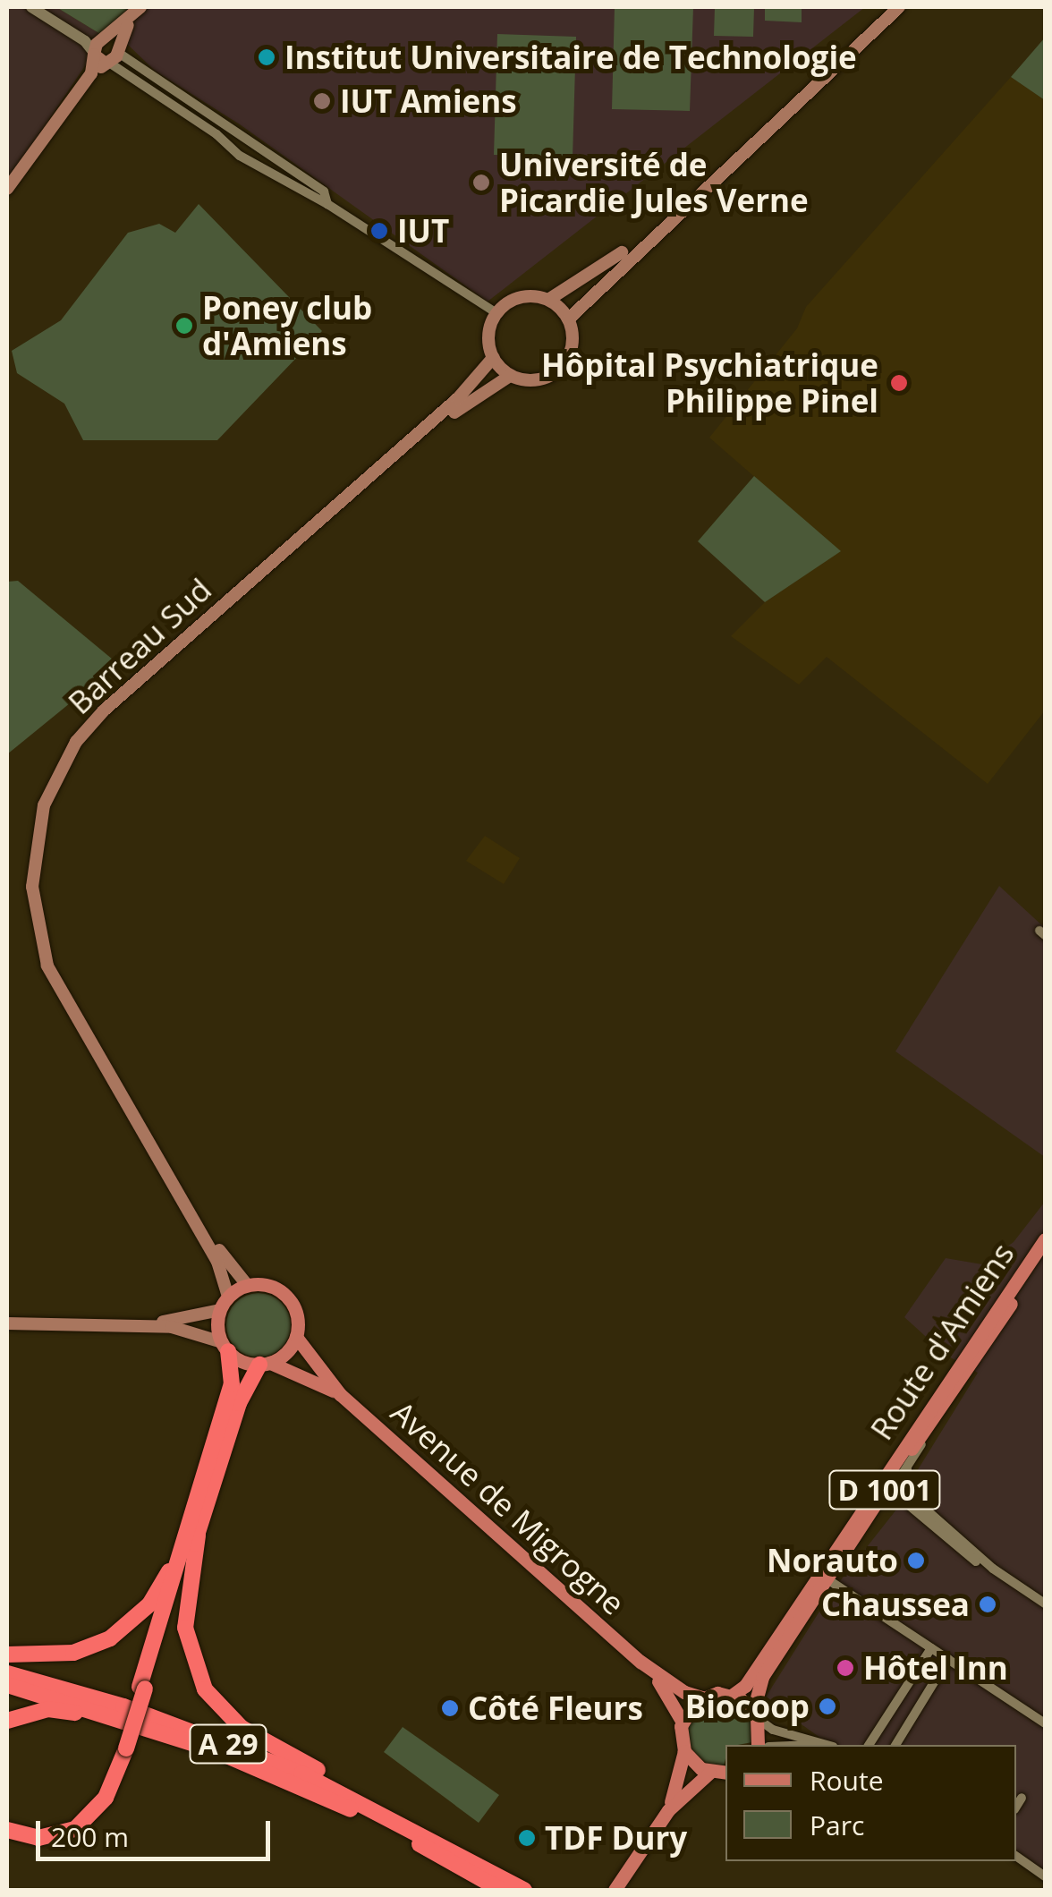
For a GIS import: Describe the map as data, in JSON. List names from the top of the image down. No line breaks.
{"streets":{"highway":["A 29"],"main road":["Barreau Sud","Route d'Amiens","D 1001","Avenue de Migrogne"]},"crossings":[["Barreau Sud","Avenue de Migrogne"]],"places":["Institut Universitaire de Technologie","IUT Amiens","Université de Picardie Jules Verne","IUT","Poney club d'Amiens","Hôpital Psychiatrique Philippe Pinel","Norauto","Chaussea","Hôtel Inn","Biocoop","Côté Fleurs","TDF Dury"],"legend":["Route","Parc"],"scale_bar":"200 m"}
